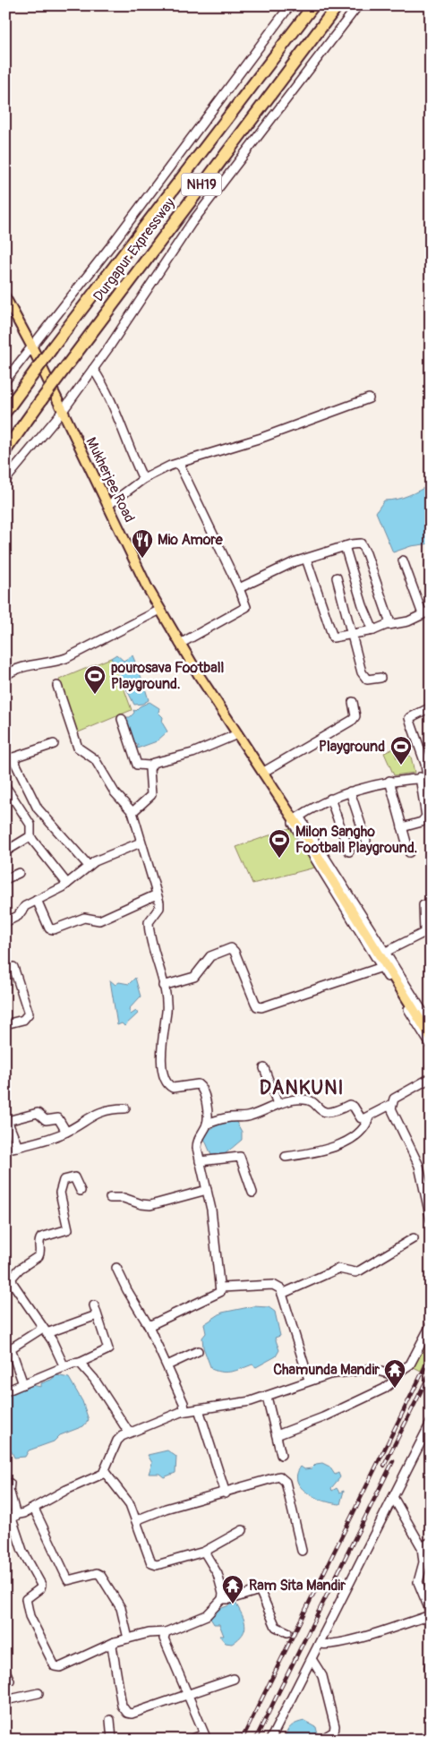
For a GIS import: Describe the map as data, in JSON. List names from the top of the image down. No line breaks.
{"streets":{"highway":["NH19","Durgapur Expressway"],"main road":["Mukherjee Road"]},"districts":["DANKUNI"],"places":{"restaurant":["Mio Amore"],"sports":["pourosava Football Playground.","Playground","Milon Sangho Football Playground."],"temple":["Chamunda Mandir","Ram Sita Mandir"]}}
